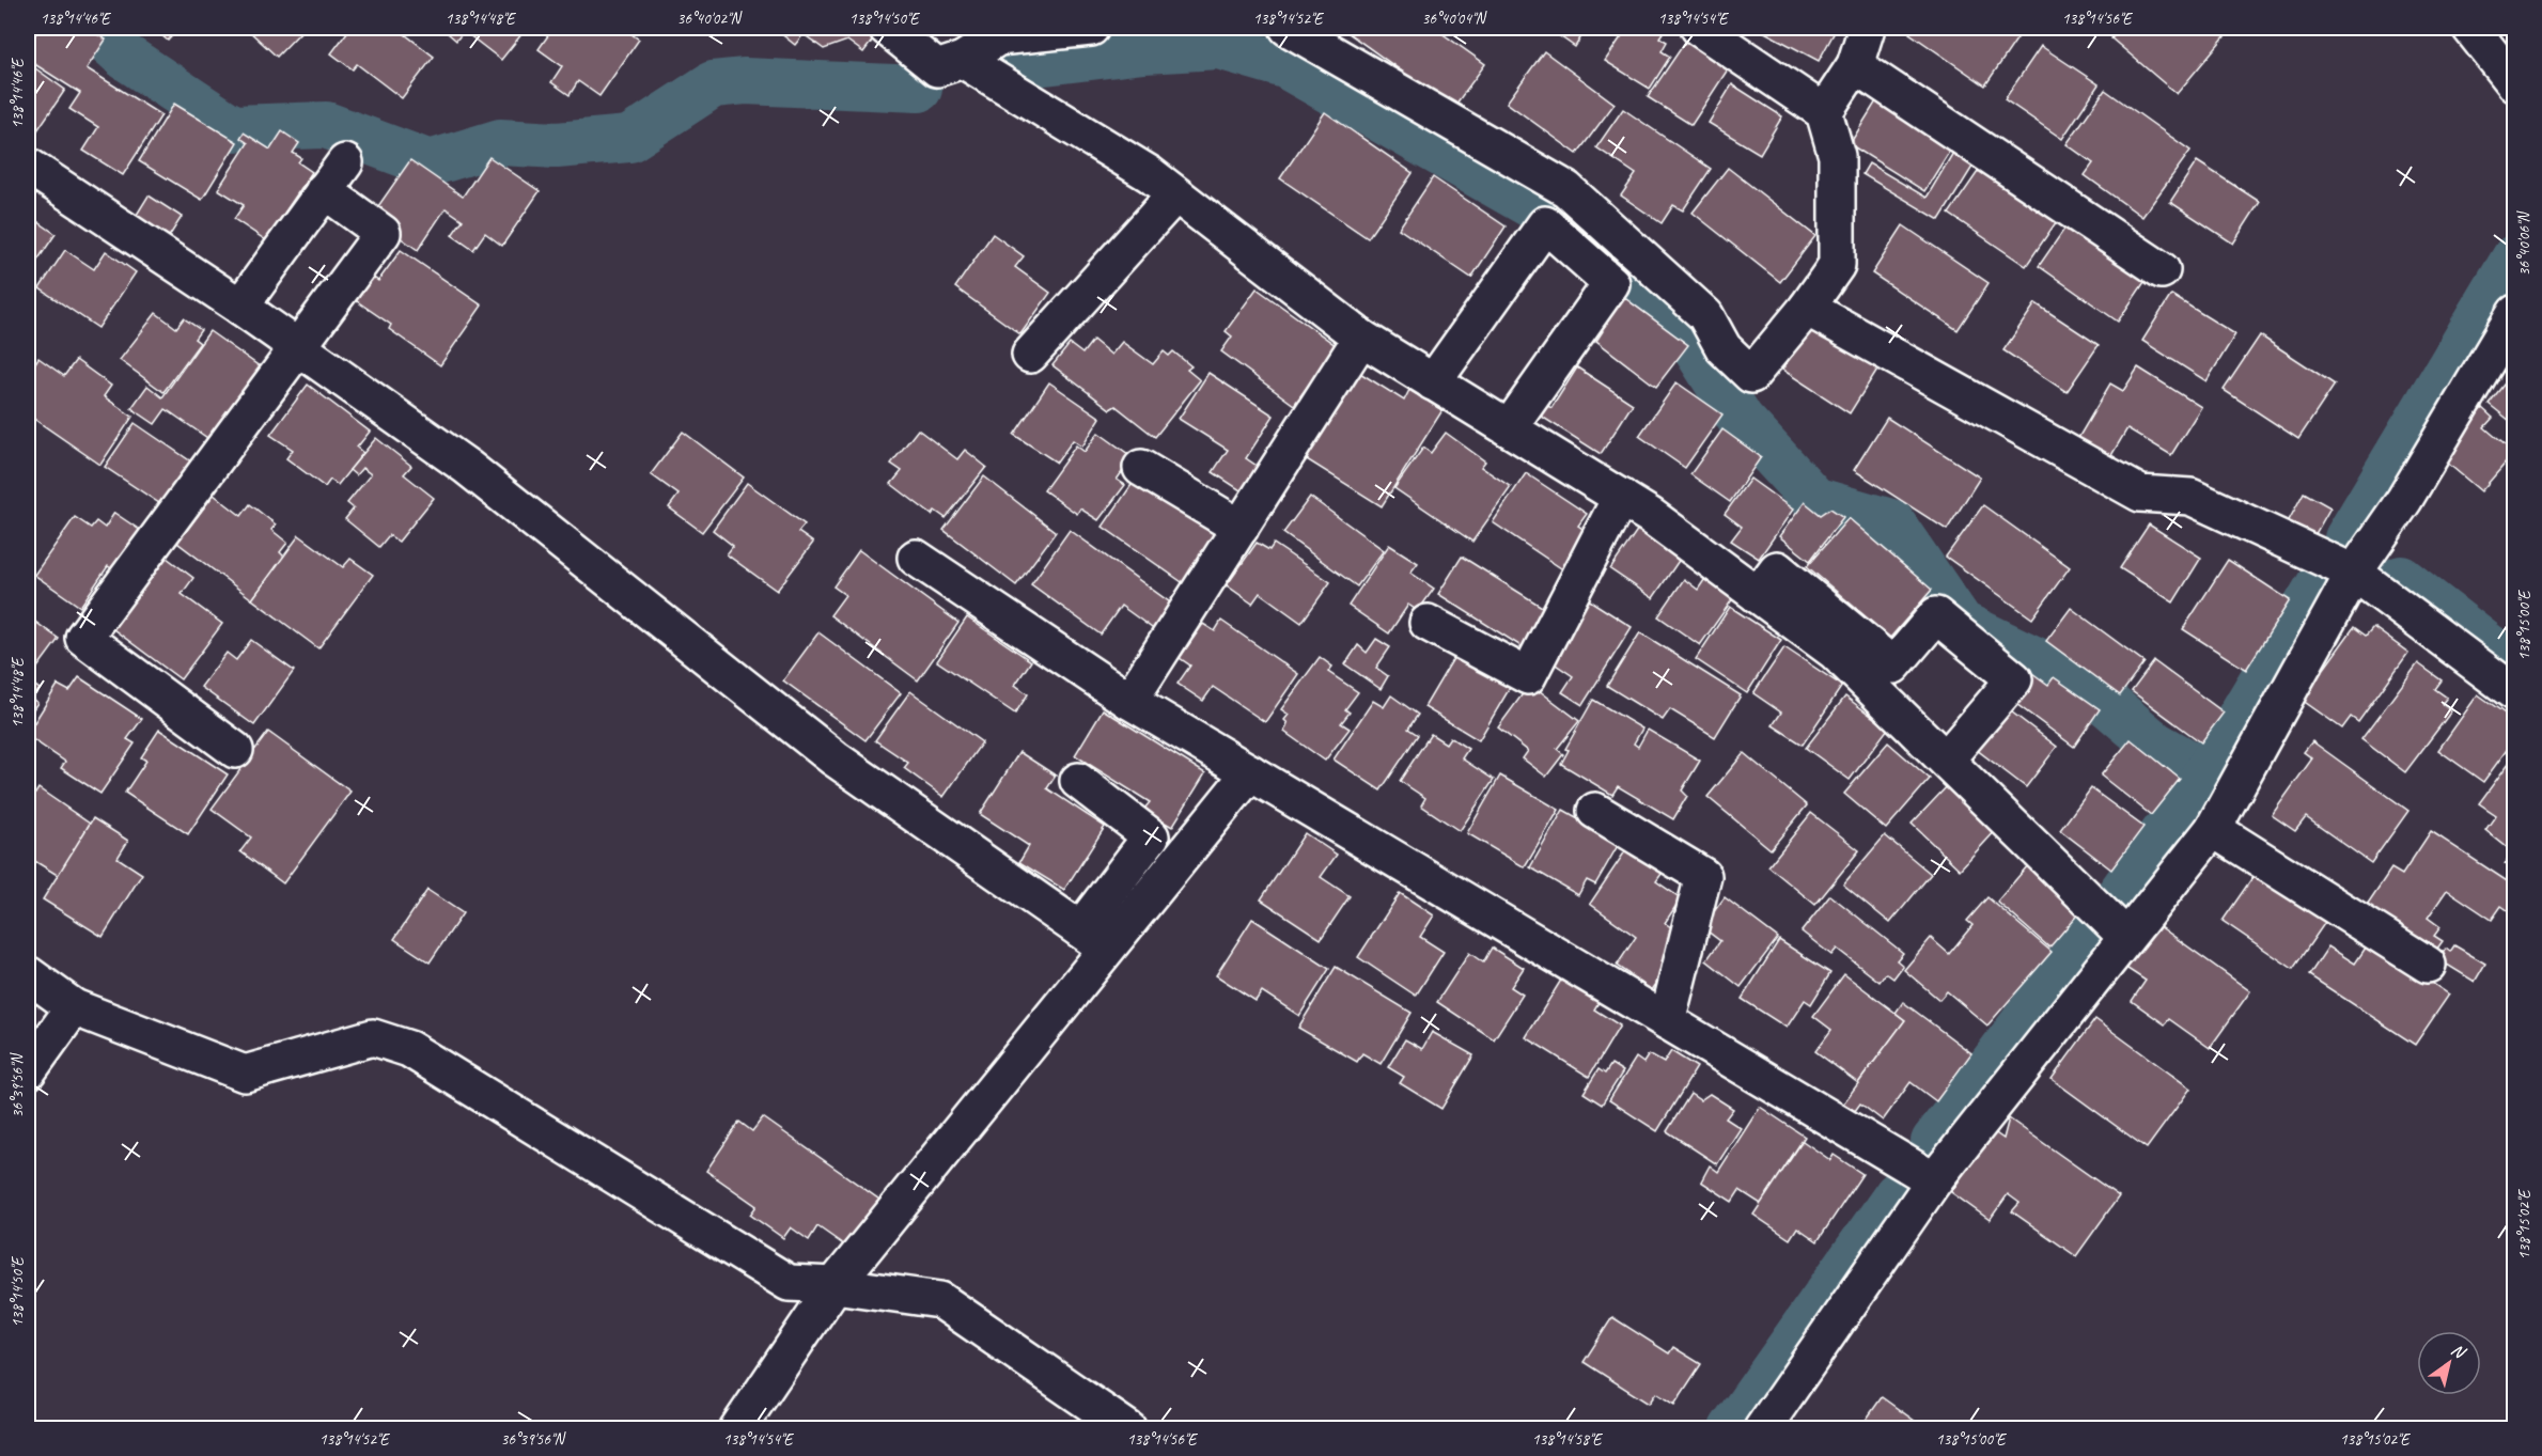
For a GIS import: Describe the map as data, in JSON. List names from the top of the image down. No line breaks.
{"north":"top right","coordinates":["138°14'46\"E","138°14'48\"E","36°40'02\"N","138°14'50\"E","138°14'52\"E","36°40'04\"N","138°14'54\"E","138°14'56\"E","36°40'06\"N","138°15'00\"E","36°39'56\"N","138°15'02\"E","138°14'58\"E"]}
